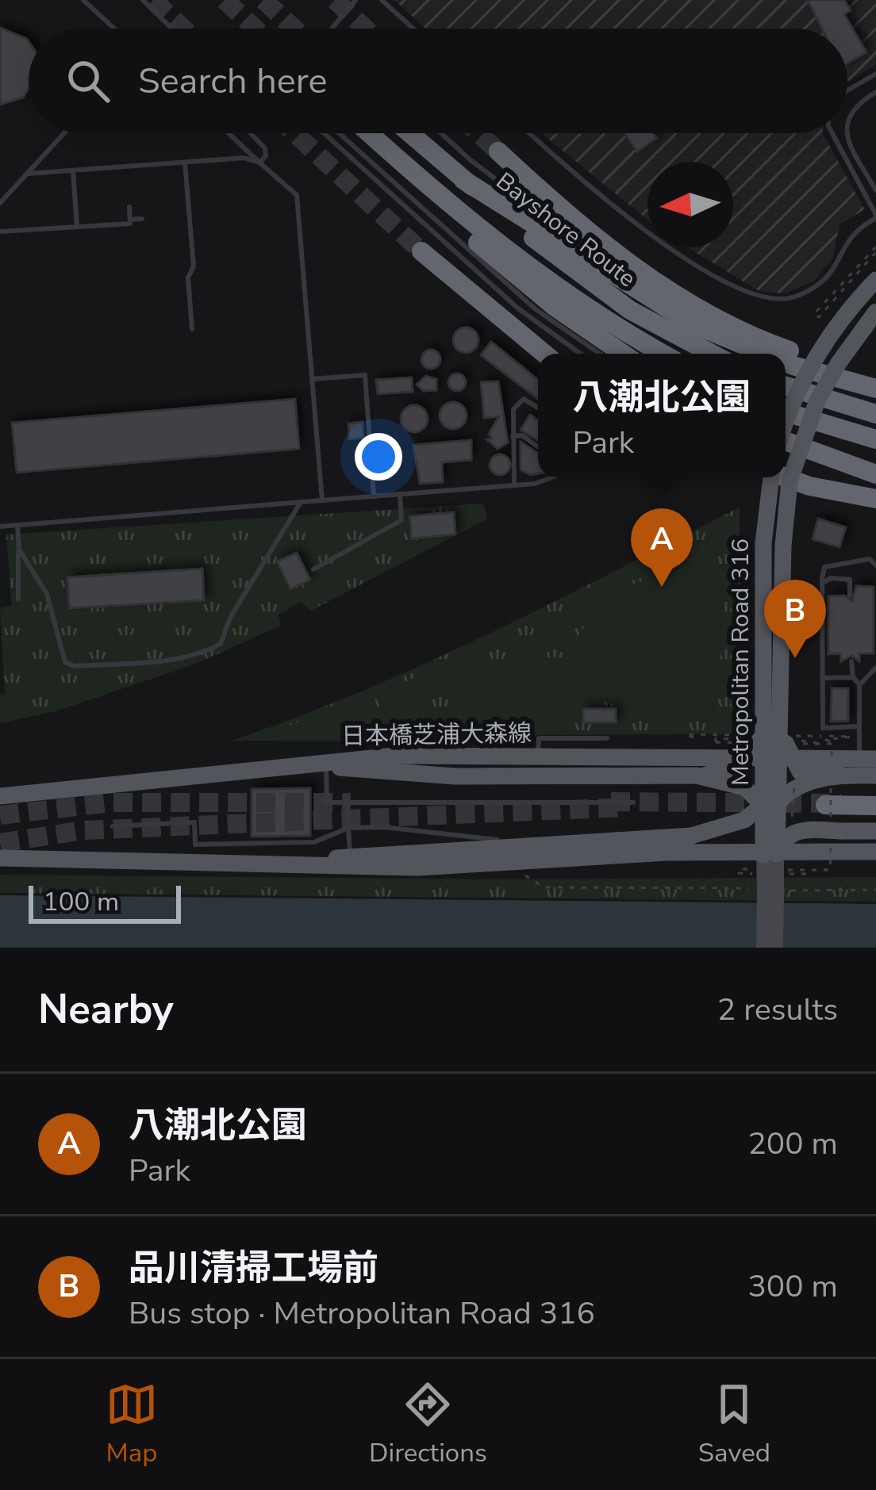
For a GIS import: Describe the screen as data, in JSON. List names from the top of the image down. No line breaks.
{"streets":{"highway":["Bayshore Route"],"main road":["Metropolitan Road 316","日本橋芝浦大森線"]},"scale_bar":"100 m","north":"left","page":{"search":"Search here","popup":["八潮北公園","Park"],"pins":["A","B"],"scale":"100 m","heading":["Nearby","2 results"],"list":[{"mark":"A","name":"八潮北公園","note":"Park","value":"200 m"},{"mark":"B","name":"品川清掃工場前","note":"Bus stop · Metropolitan Road 316","value":"300 m"}],"nav":["Map","Directions","Saved"]}}
